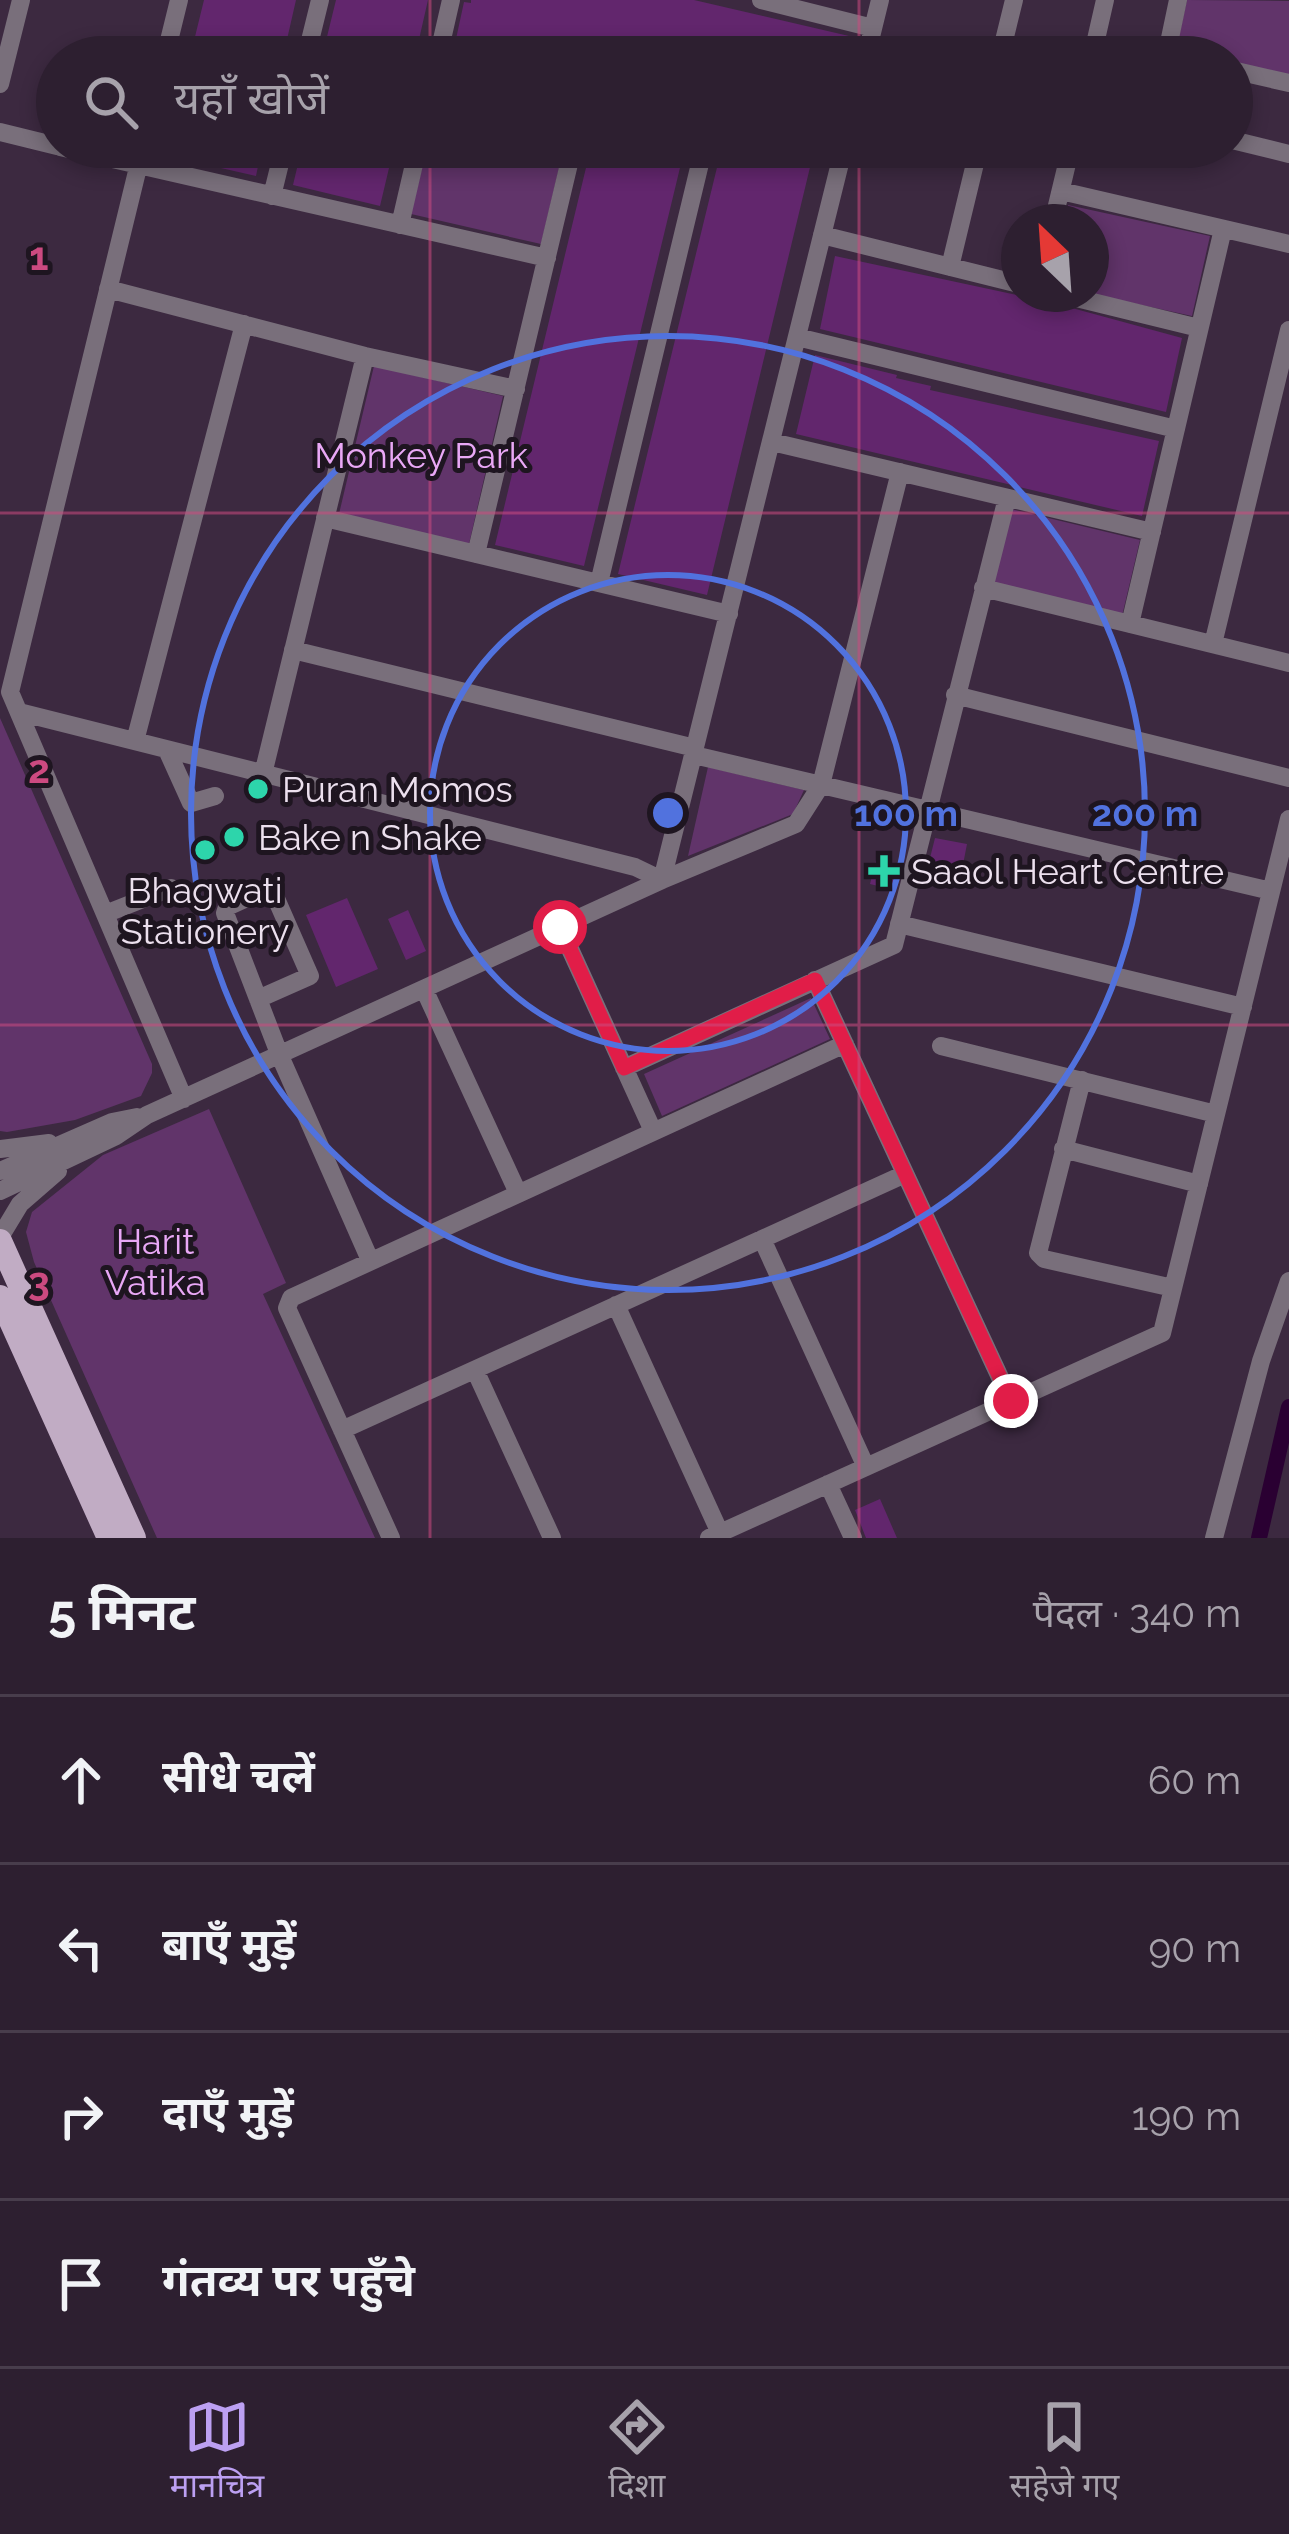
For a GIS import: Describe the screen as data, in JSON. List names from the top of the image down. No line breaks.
{"parks":["Monkey Park","Harit Vatika"],"places":{"other":["Puran Momos","Bake n Shake","Bhagwati Stationery"],"health":["Saaol Heart Centre"]},"north":"top left","page":{"search":"यहाँ खोजें","heading":["5 मिनट","पैदल · 340 m"],"list":[["सीधे चलें","60 m"],["बाएँ मुड़ें","90 m"],["दाएँ मुड़ें","190 m"],"गंतव्य पर पहुँचे"],"nav":["मानचित्र","दिशा","सहेजे गए"]},"grid":{"rows":["1","2","3"]},"rings":["100 m","200 m"]}
